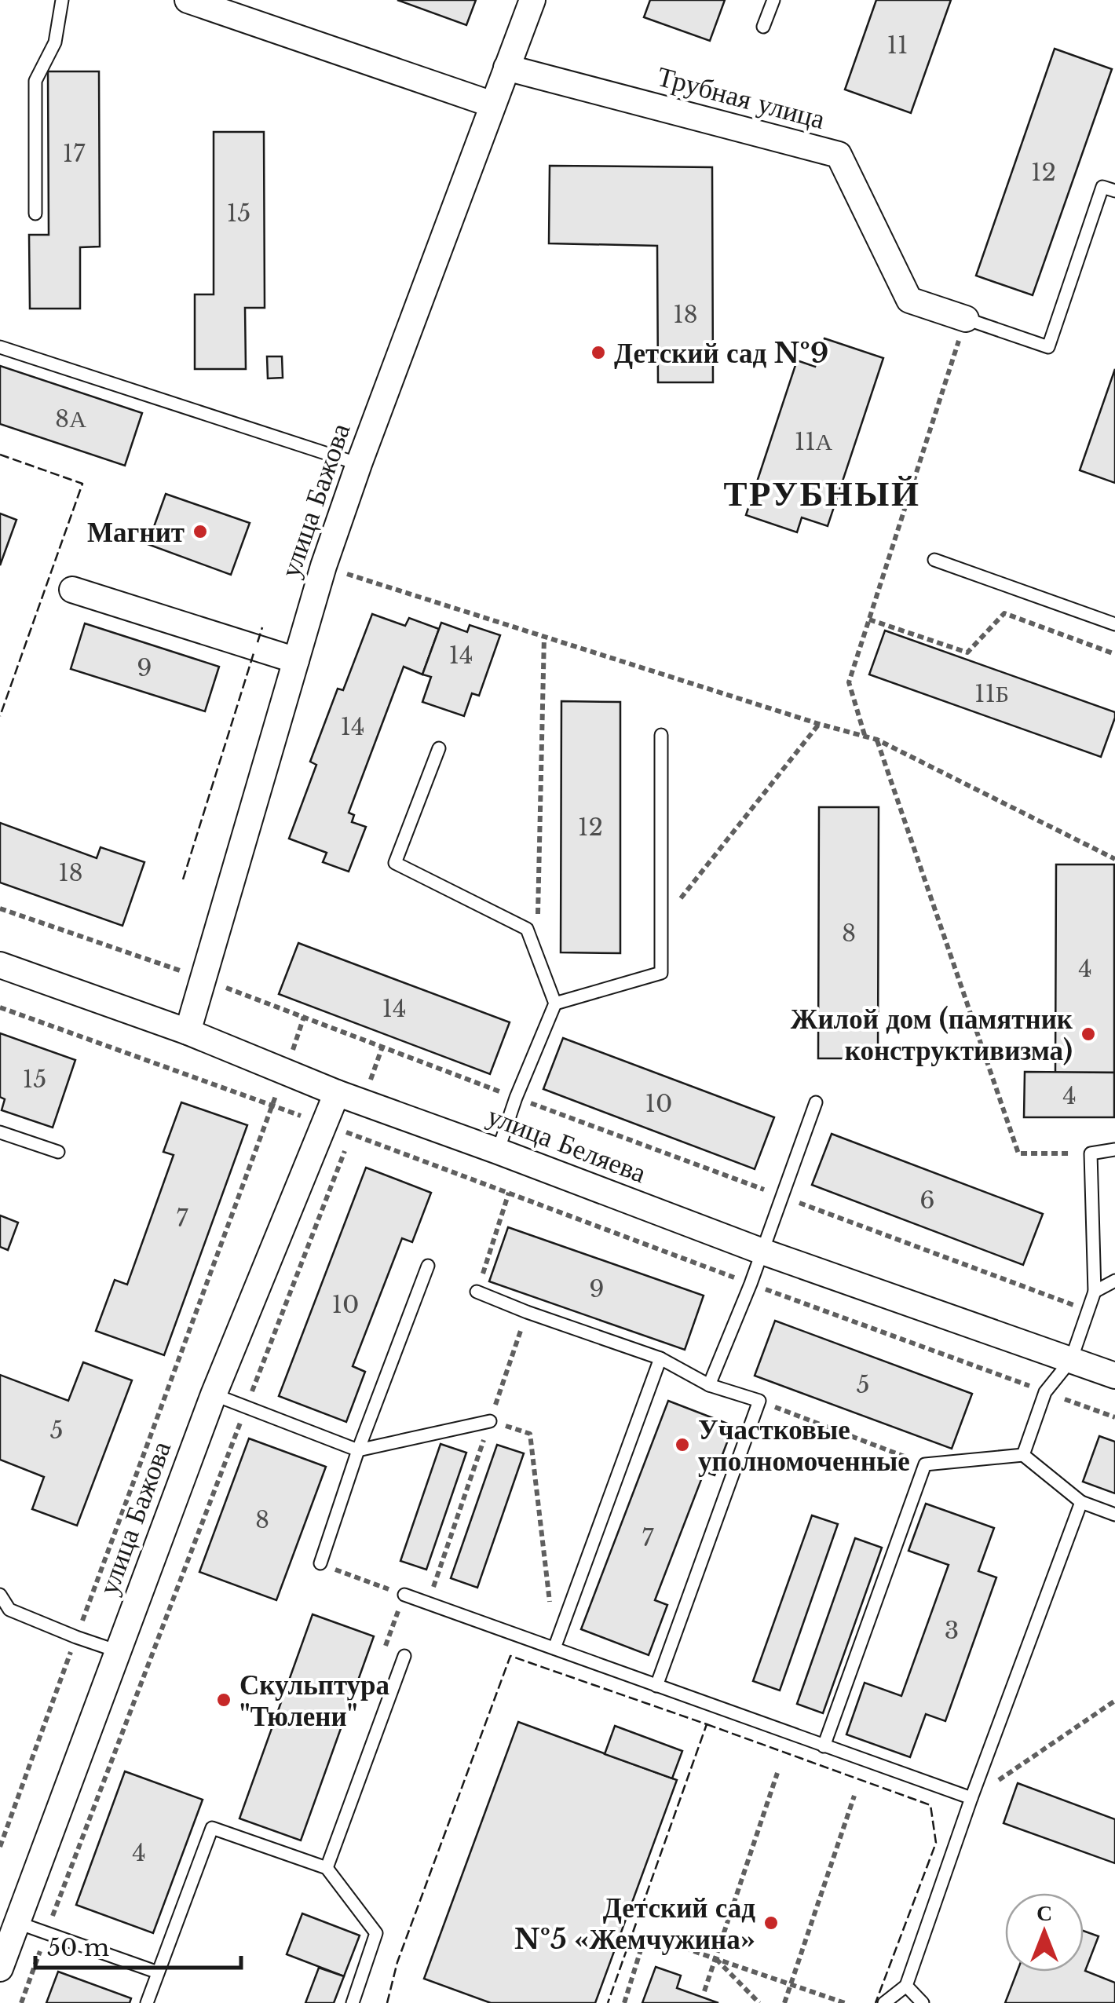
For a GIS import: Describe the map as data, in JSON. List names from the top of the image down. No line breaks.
{"streets":{"street":["Трубная улица","улица Бажова","улица Беляева"]},"crossings":[["Трубная улица","улица Бажова"],["улица Бажова","улица Беляева"]],"districts":["ТРУБНЫЙ"],"places":["Детский сад №9","Магнит","Жилой дом (памятник конструктивизма)","Участковые уполномоченные","Скульптура \"Тюлени\"","Детский сад №5 «Жемчужина»"],"house_numbers":["11","17","12","15","18","8А","11А","14","9","11Б","14","12","18","8","4","14","15","4","10","6","7","9","10","5","5","8","7","3","4"],"scale_bar":"50 m","north":"top"}
